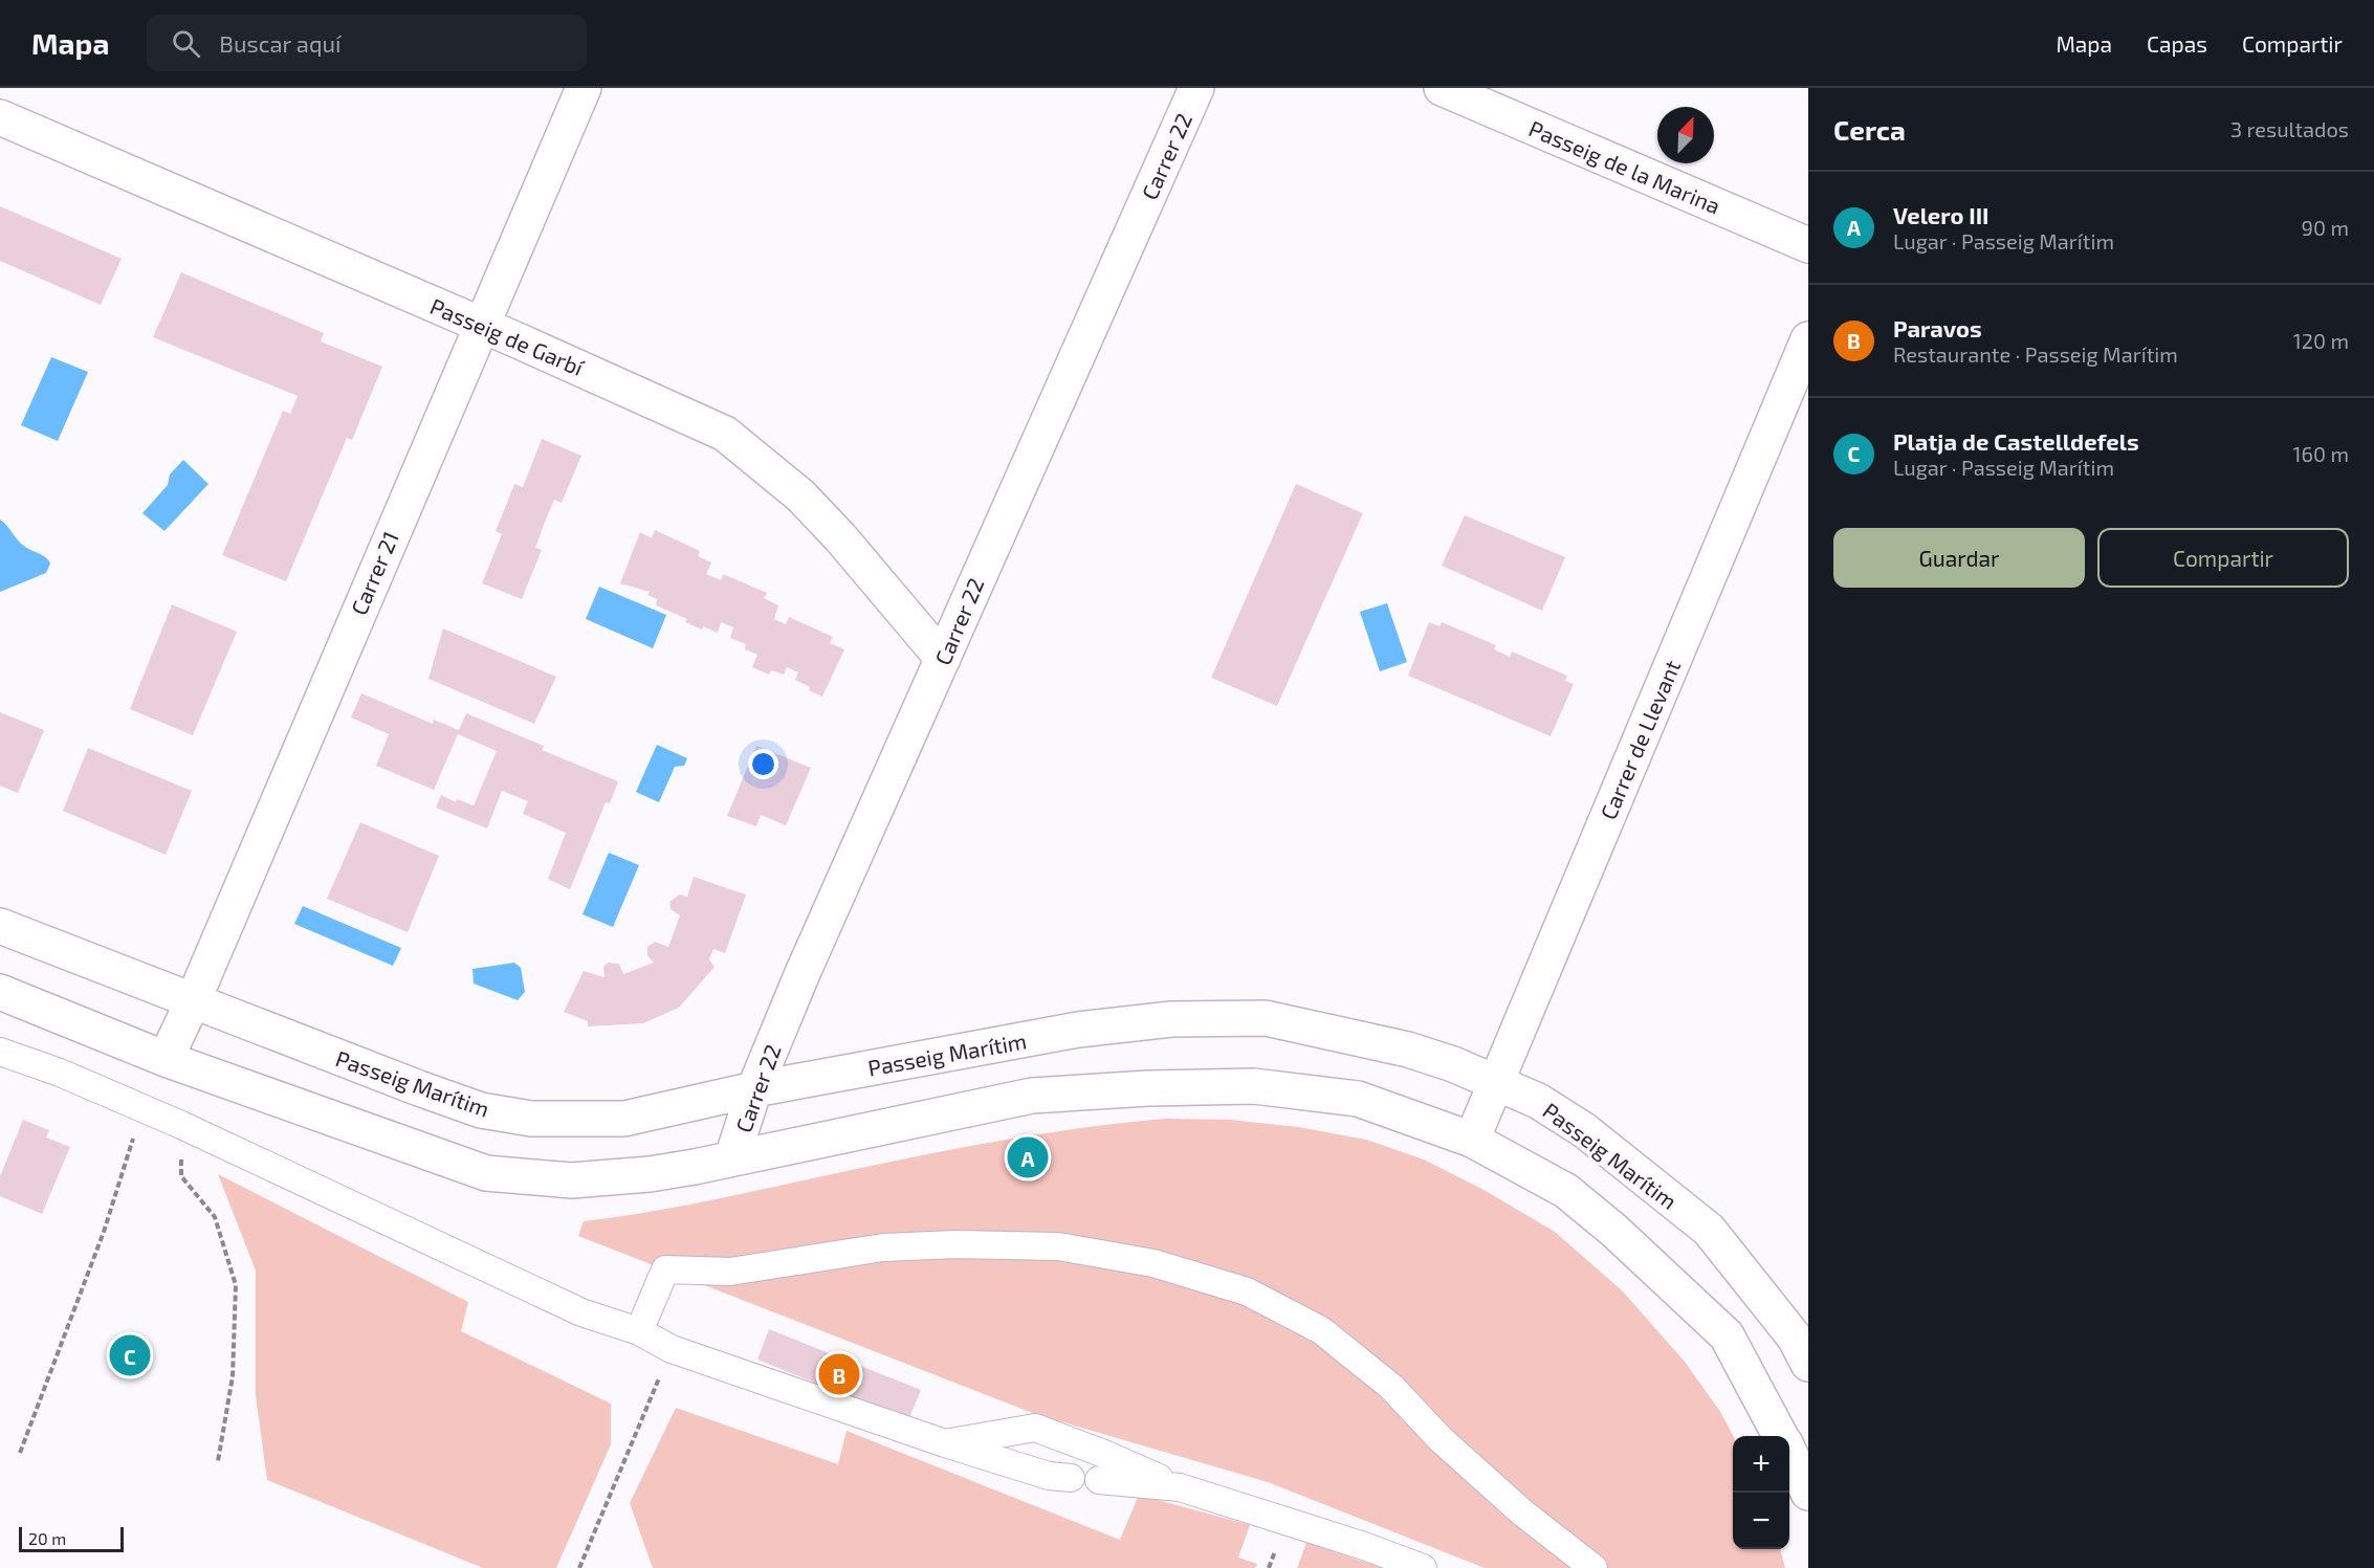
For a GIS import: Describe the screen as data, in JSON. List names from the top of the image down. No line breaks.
{"streets":{"street":["Carrer 22","Passeig de la Marina","Passeig de Garbí","Carrer 21","Carrer de Llevant","Passeig Marítim"]},"crossings":[["Carrer 22","Passeig de Garbí"],["Carrer 22","Passeig Marítim"],["Passeig de Garbí","Carrer 21"],["Carrer 21","Passeig Marítim"],["Carrer de Llevant","Passeig Marítim"]],"scale_bar":"20 m","north":"top right","page":{"header":"Mapa","search":"Buscar aquí","nav":["Mapa","Capas","Compartir"],"heading":["Cerca","3 resultados"],"list":[{"mark":"A","name":"Velero III","note":"Lugar · Passeig Marítim","value":"90 m"},{"mark":"B","name":"Paravos","note":"Restaurante · Passeig Marítim","value":"120 m"},{"mark":"C","name":"Platja de Castelldefels","note":"Lugar · Passeig Marítim","value":"160 m"}],"buttons":["Guardar","Compartir"],"pins":["A","C","B"],"map_buttons":["+","−"],"scale":"20 m"}}
